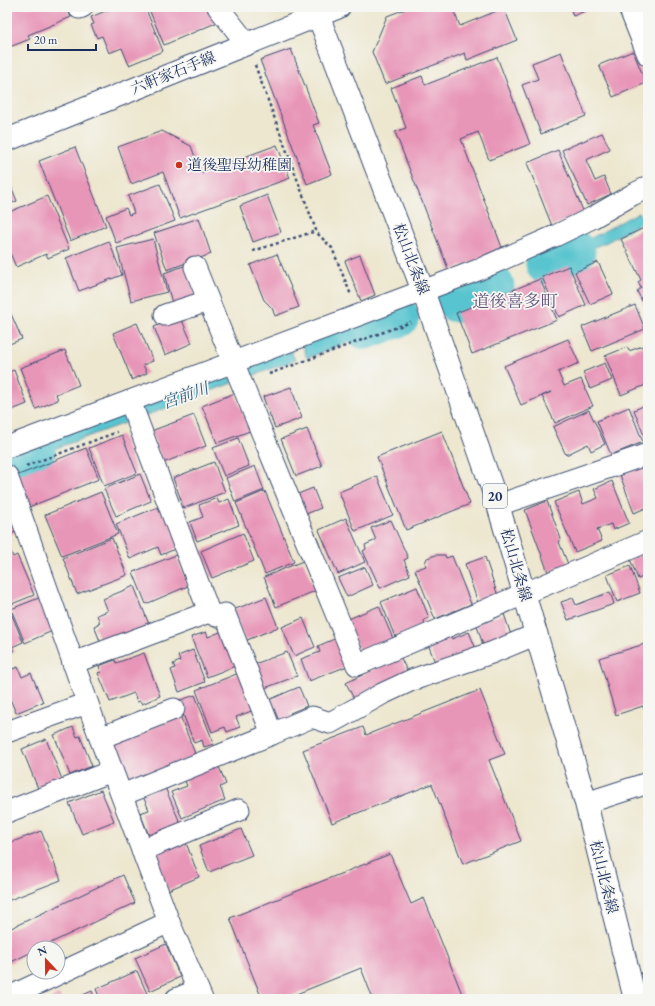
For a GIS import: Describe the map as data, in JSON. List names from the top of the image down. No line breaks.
{"streets":{"main road":["六軒家石手線","松山北条線","20"]},"crossings":[["六軒家石手線","松山北条線"]],"districts":["道後喜多町"],"water":["宮前川"],"places":["道後聖母幼稚園"],"scale_bar":"20 m","north":"top"}
